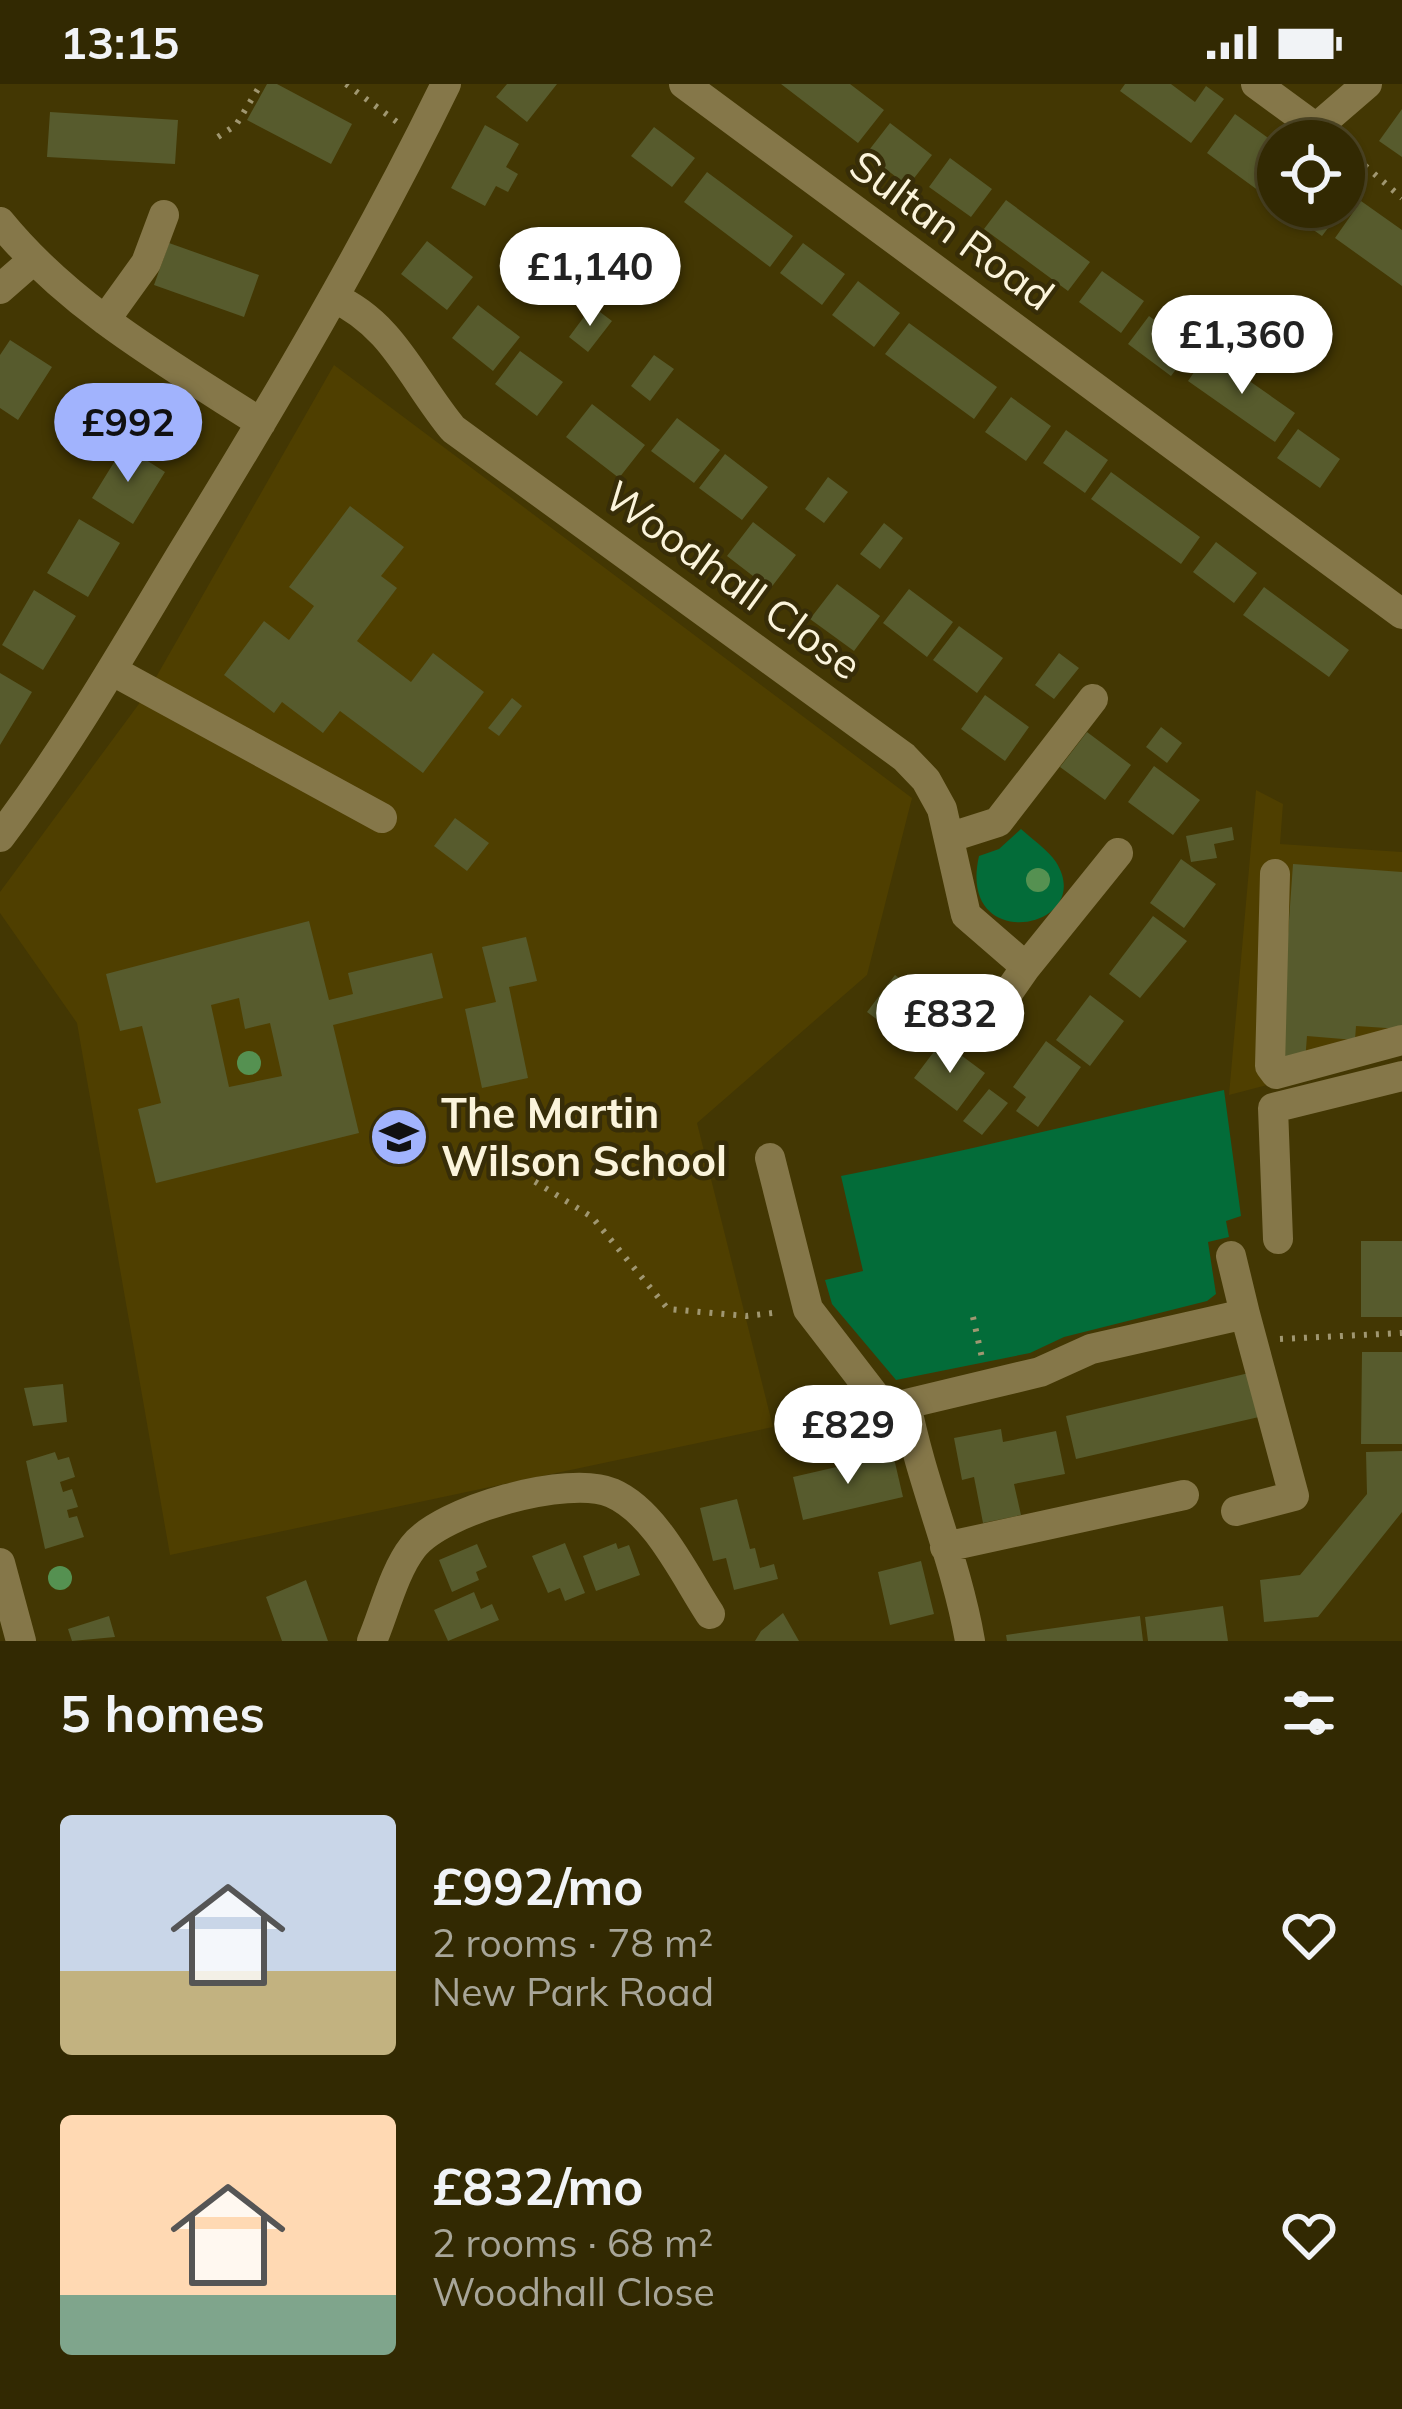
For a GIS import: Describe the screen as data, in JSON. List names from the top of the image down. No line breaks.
{"streets":{"street":["Sultan Road","Woodhall Close"]},"places":{"school or university":["The Martin Wilson School"]},"page":{"status":"13:15","price":["£1,140","£1,360","£992","£832","£829"],"heading":"5 homes","list":[{"name":"£992/mo","note":"2 rooms · 78 m² · New Park Road"},{"name":"£832/mo","note":"2 rooms · 68 m² · Woodhall Close"}]}}
